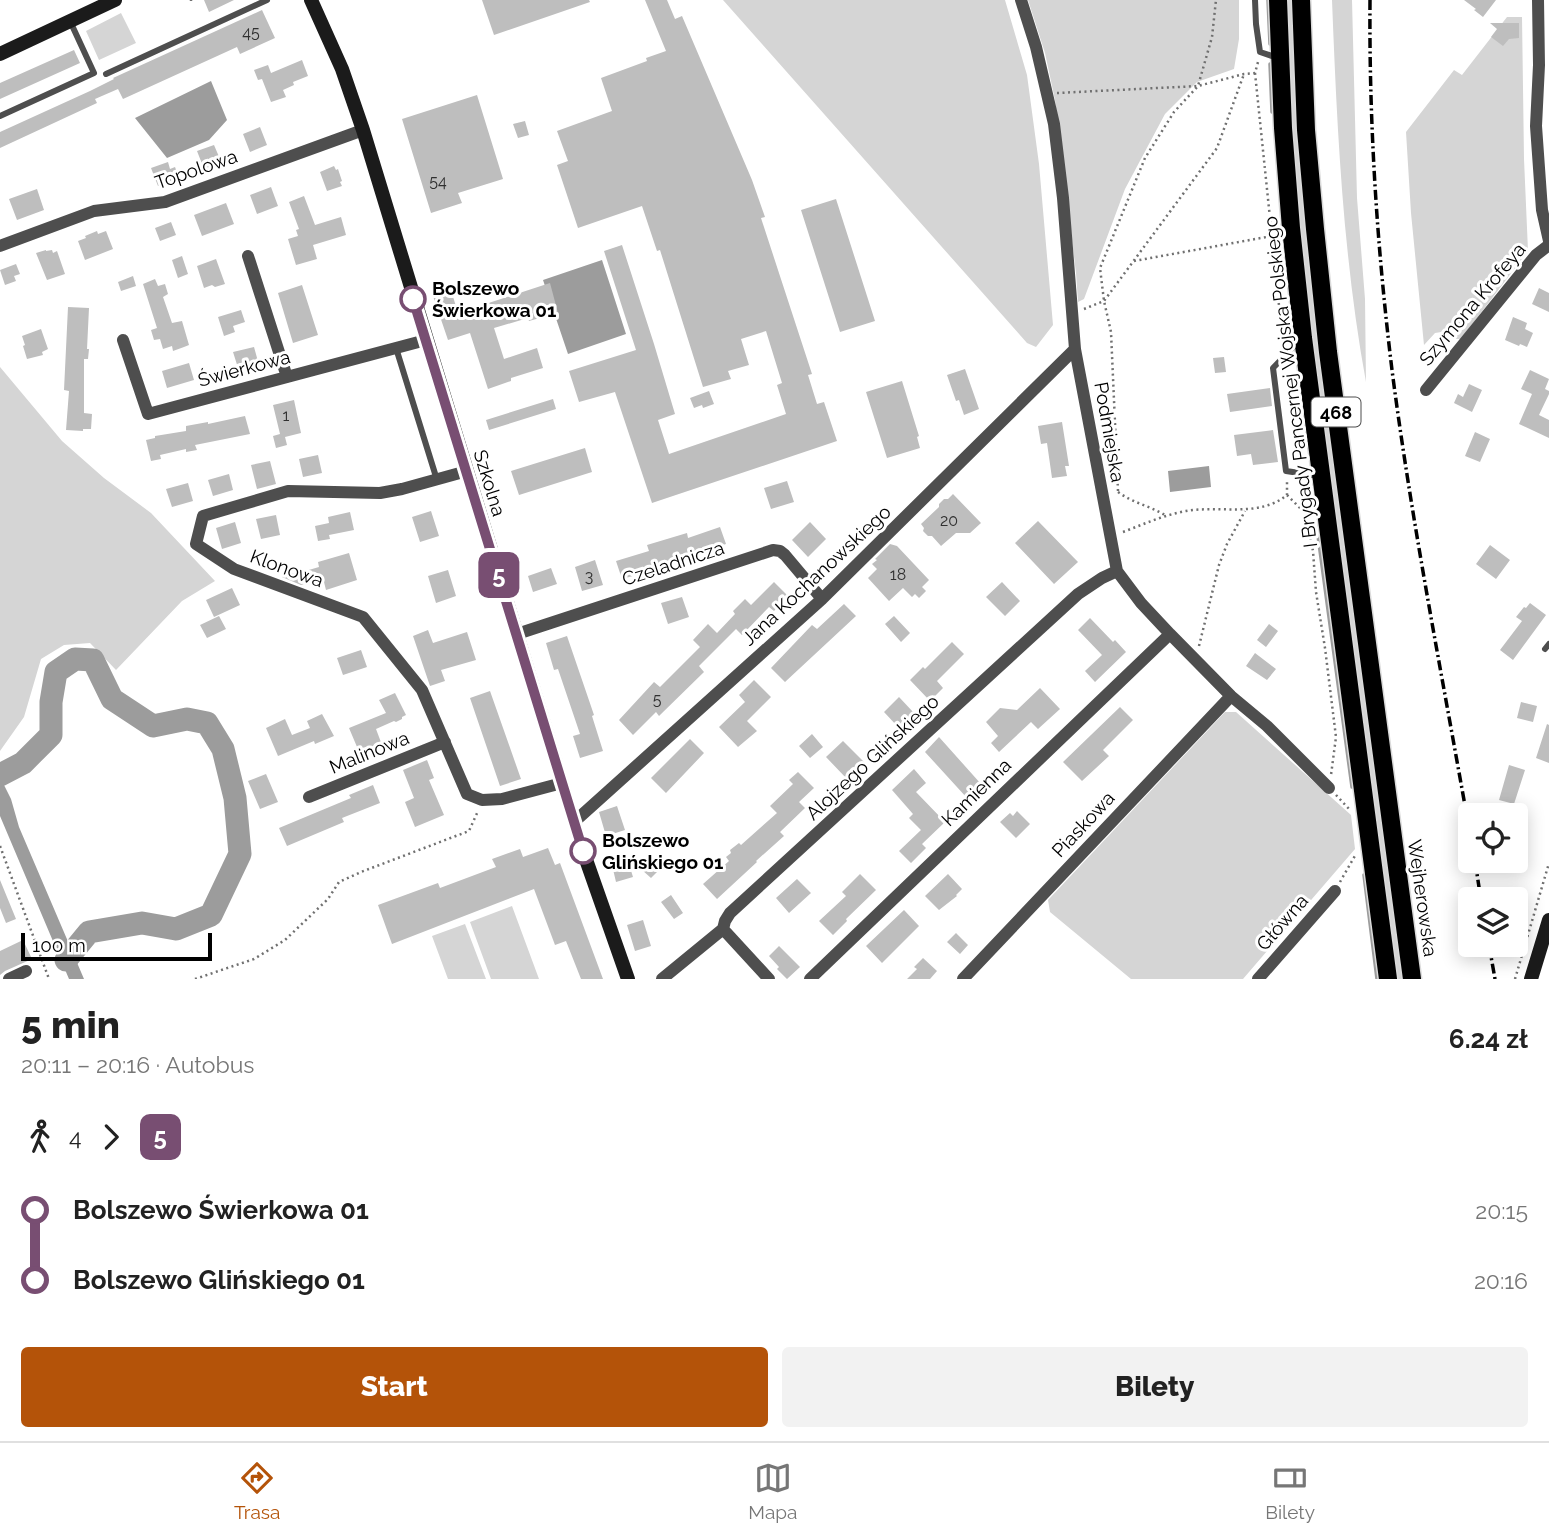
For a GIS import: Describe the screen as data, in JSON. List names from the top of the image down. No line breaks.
{"streets":{"main road":["I Brygady Pancernej Wojska Polskiego","468","Wejherowska"],"street":["Topolowa","Szymona Krofeya","Świerkowa","Podmiejska","Szkolna","Czeladnicza","Klonowa","Jana Kochanowskiego","Malinowa","Alojzego Glińskiego","Kamienna","Piaskowa","Główna"]},"crossings":[["Topolowa","Szkolna"],["Świerkowa","Szkolna"],["I Brygady Pancernej Wojska Polskiego","468"],["Podmiejska","Jana Kochanowskiego"],["Podmiejska","Alojzego Glińskiego"],["Podmiejska","Kamienna"],["Podmiejska","Piaskowa"],["Szkolna","Czeladnicza"],["Szkolna","Klonowa"],["Szkolna","Jana Kochanowskiego"],["Czeladnicza","Jana Kochanowskiego"],["Klonowa","Malinowa"]],"places":["Bolszewo Świerkowa 01","Bolszewo Glińskiego 01"],"lines":["bus line 5"],"house_numbers":["45","54","1","20","18","3","5"],"scale_bar":"100 m","page":{"on_map":"5","scale":"100 m","heading":["5 min","20:11 – 20:16 · Autobus","6.24 zł"],"legs":["4","5"],"list":[{"name":"Bolszewo Świerkowa 01","value":"20:15"},{"name":"Bolszewo Glińskiego 01","value":"20:16"}],"buttons":["Start","Bilety"],"tabs":["Trasa","Mapa","Bilety"]}}
